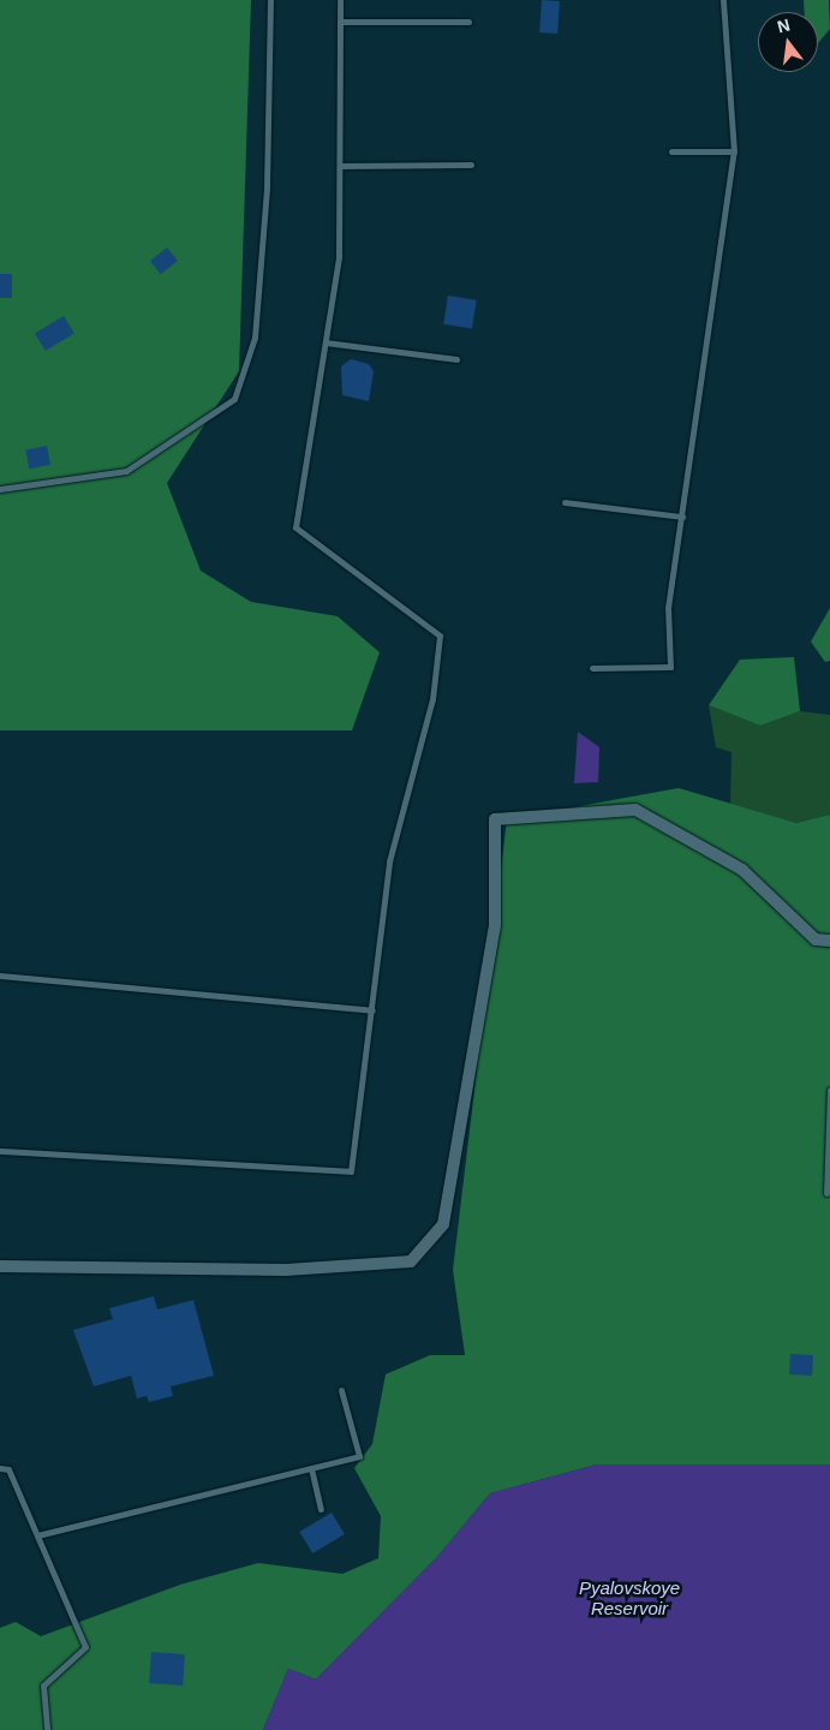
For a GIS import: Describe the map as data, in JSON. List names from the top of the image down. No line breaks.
{"water":["Pyalovskoye Reservoir"],"north":"top"}
